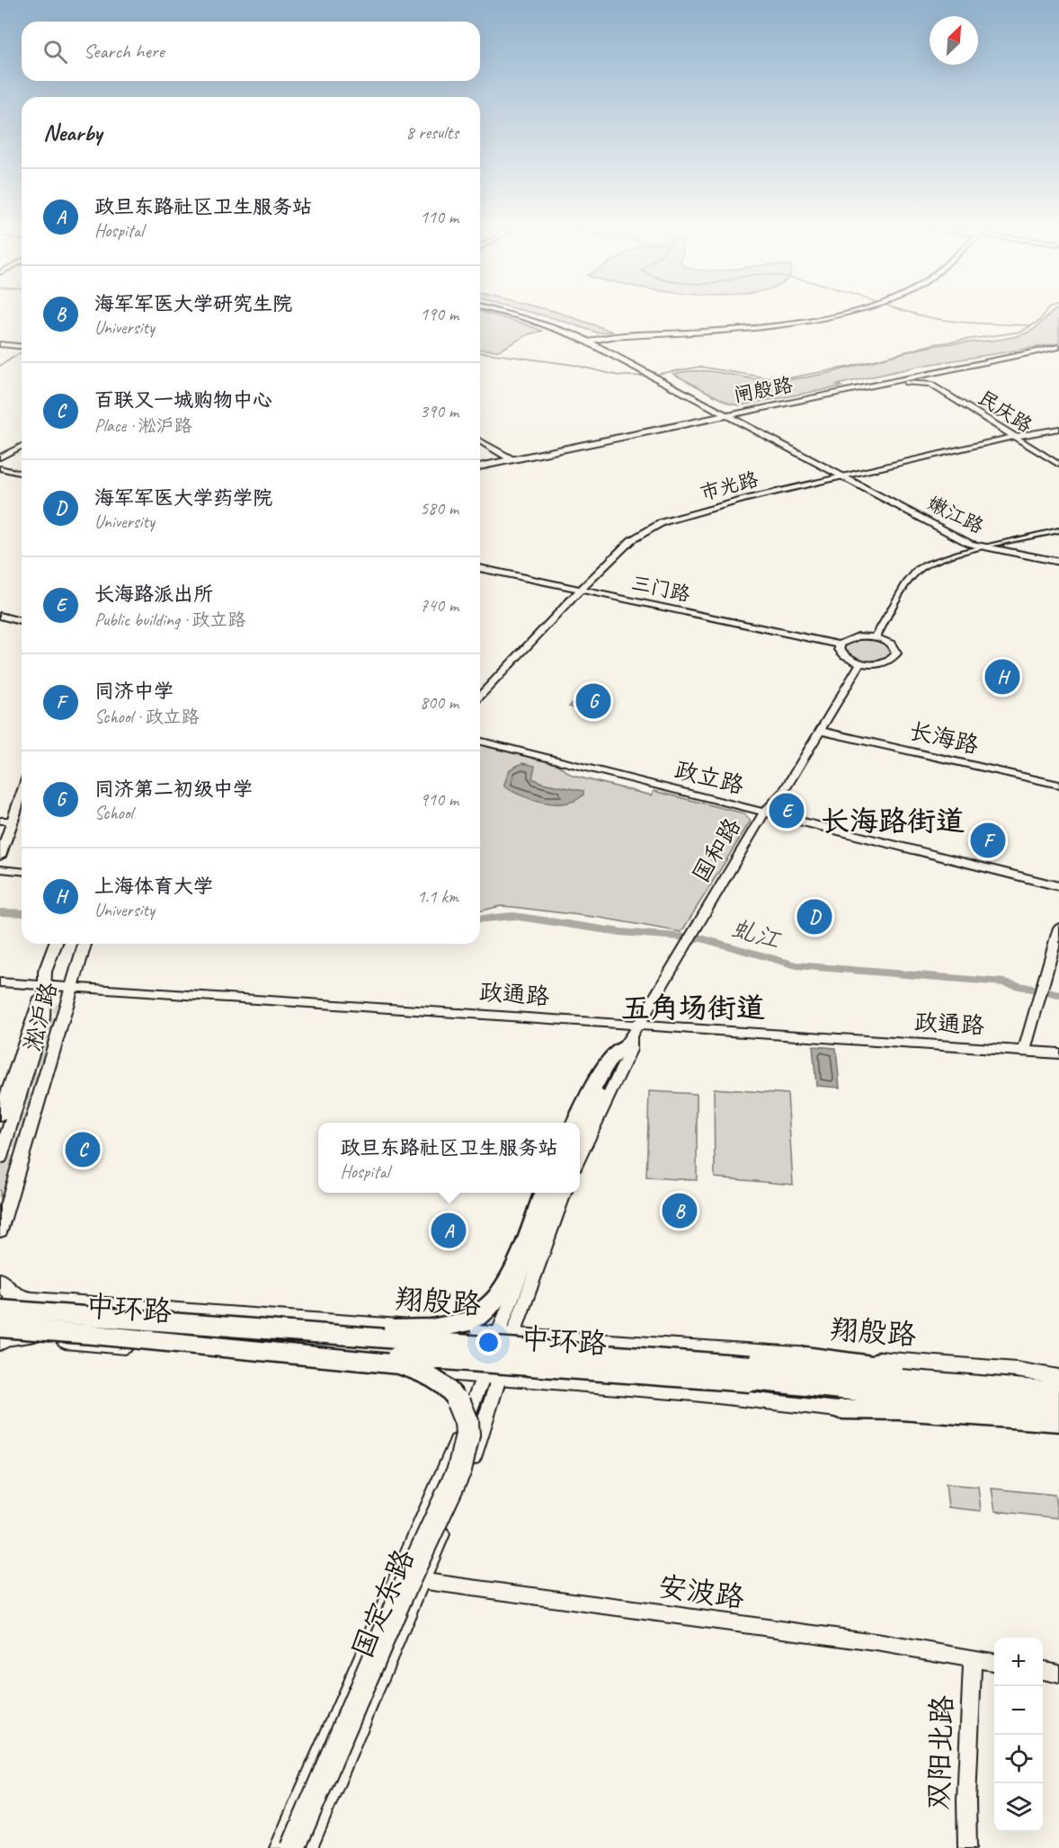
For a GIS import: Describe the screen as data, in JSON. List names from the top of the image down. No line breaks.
{"streets":{"highway":["中环路"],"main road":["闸殷路","嫩江路","淞沪路","翔殷路"],"street":["民庆路","市光路","三门路","长海路","政立路","国和路","政通路","安波路","国定东路","双阳北路"]},"crossings":[["闸殷路","民庆路"],["民庆路","市光路"],["市光路","嫩江路"],["市光路","三门路"],["长海路","国和路"],["政立路","国和路"],["国和路","政通路"],["政通路","淞沪路"],["安波路","国定东路"],["安波路","双阳北路"]],"districts":["长海路街道","五角场街道"],"water":["虬江"],"north":"top right","page":{"search":"Search here","heading":["Nearby","8 results"],"list":[{"mark":"A","name":"政旦东路社区卫生服务站","note":"Hospital","value":"110 m"},{"mark":"B","name":"海军军医大学研究生院","note":"University","value":"190 m"},{"mark":"C","name":"百联又一城购物中心","note":"Place · 淞沪路","value":"390 m"},{"mark":"D","name":"海军军医大学药学院","note":"University","value":"580 m"},{"mark":"E","name":"长海路派出所","note":"Public building · 政立路","value":"740 m"},{"mark":"F","name":"同济中学","note":"School · 政立路","value":"800 m"},{"mark":"G","name":"同济第二初级中学","note":"School","value":"910 m"},{"mark":"H","name":"上海体育大学","note":"University","value":"1.1 km"}],"pins":["H","G","E","F","D","C","B","A"],"popup":["政旦东路社区卫生服务站","Hospital"],"map_buttons":["+","−"]}}
